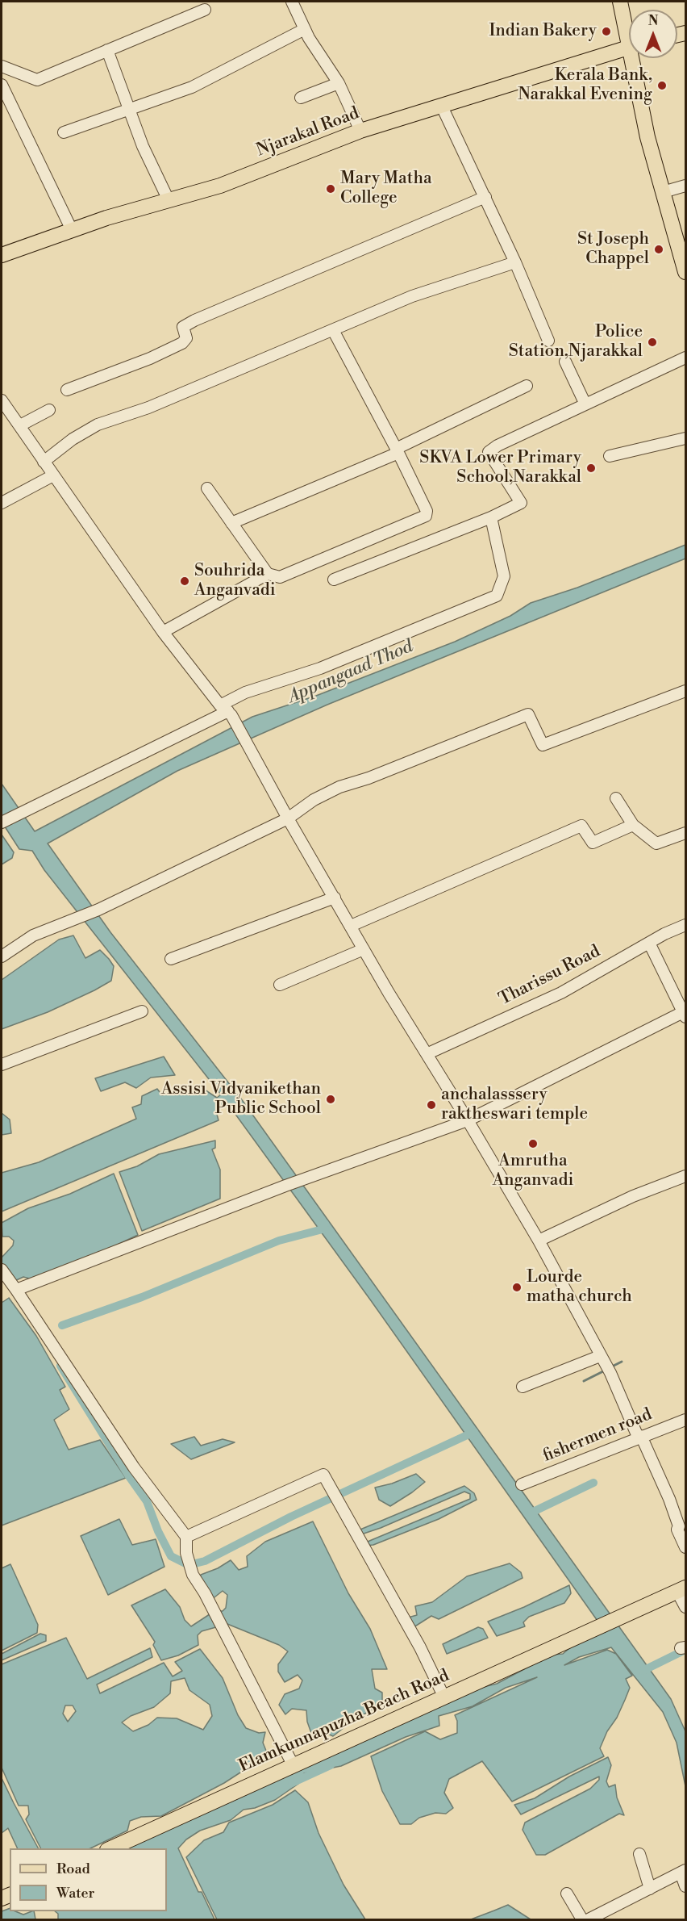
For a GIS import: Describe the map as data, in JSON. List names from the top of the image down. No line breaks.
{"streets":{"main road":["Njarakal Road","Elamkunnapuzha Beach Road"],"street":["Tharissu Road","fishermen road"]},"water":["Appangaad Thod"],"places":["Indian Bakery","Kerala Bank, Narakkal Evening","Mary Matha College","St Joseph Chappel","Police Station,Njarakkal","SKVA Lower Primary School,Narakkal","Souhrida Anganvadi","Assisi Vidyanikethan Public School","anchalasssery raktheswari temple","Amrutha Anganvadi","Lourde matha church"],"legend":["Road","Water"],"north":"top"}
